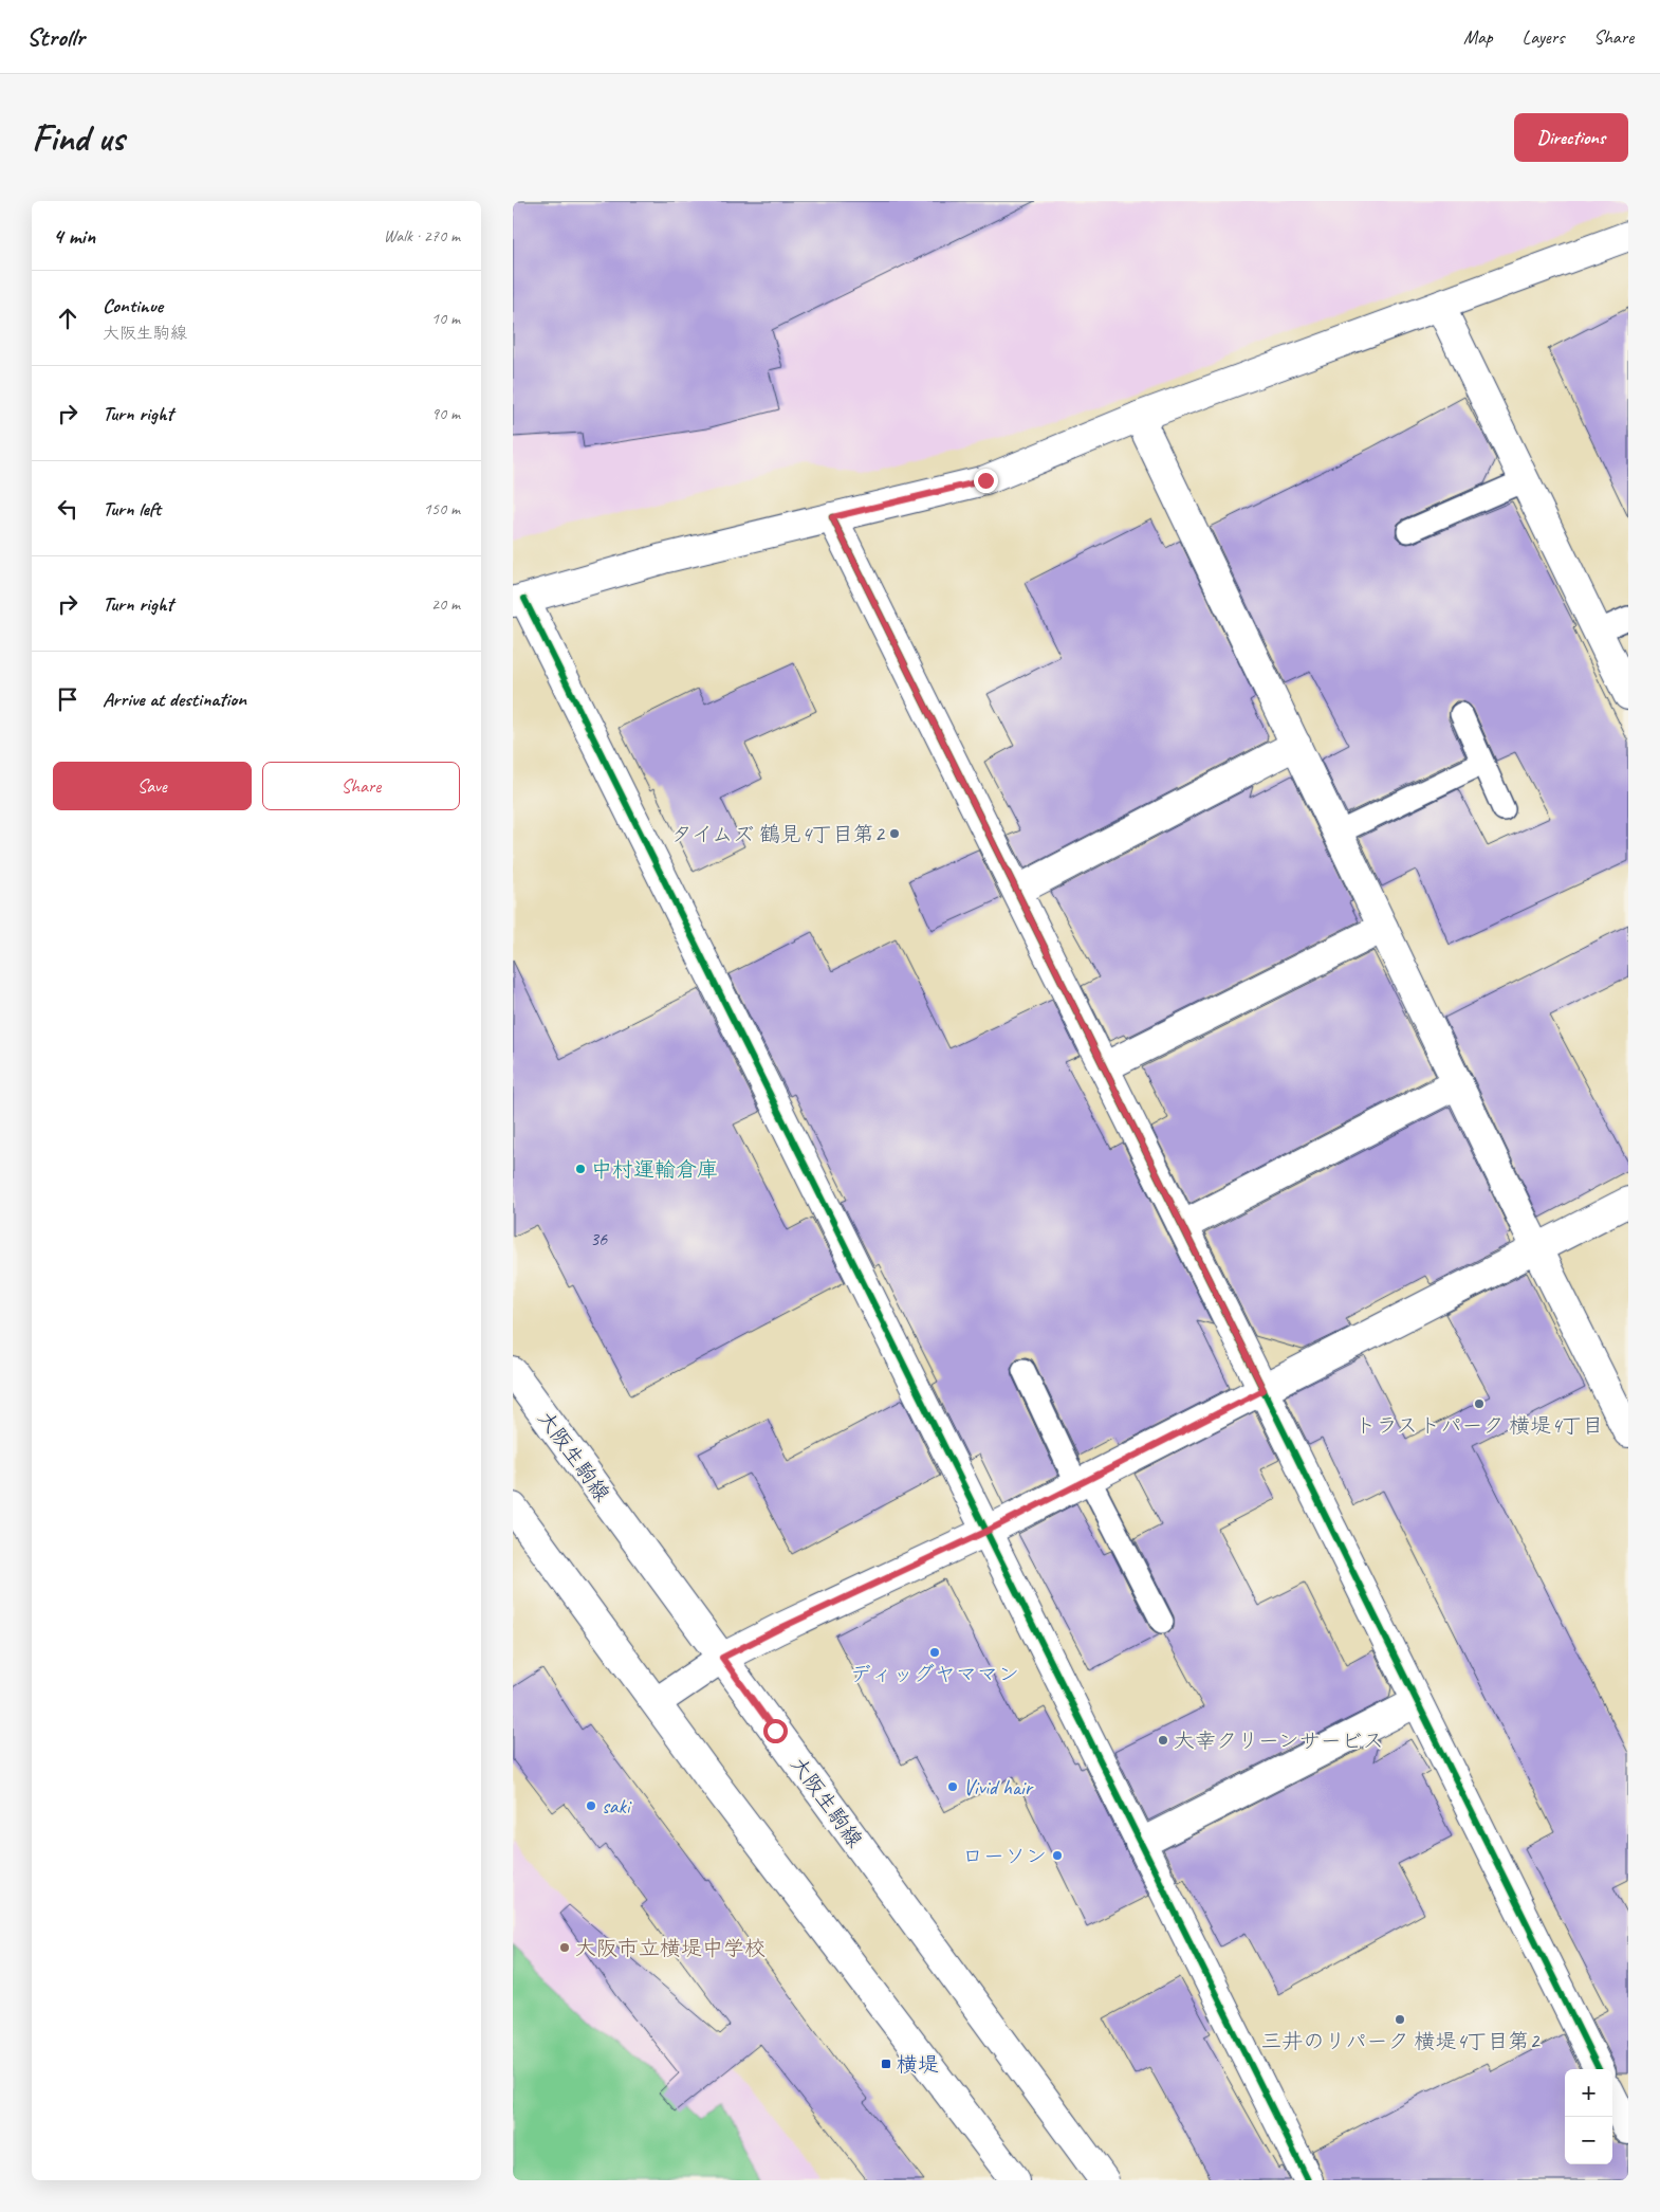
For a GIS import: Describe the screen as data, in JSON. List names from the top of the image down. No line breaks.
{"streets":{"street":["大阪生駒線"]},"places":{"other":["タイムズ 鶴見4丁目第2","中村運輸倉庫","トラストパーク 横堤4丁目","ディッグヤママン","大幸クリーンサービス","Vivid hair","saki","ローソン","大阪市立横堤中学校","三井のリパーク 横堤4丁目第2"],"transit":["横堤"]},"house_numbers":["36"],"page":{"header":"Strollr","nav":["Map","Layers","Share"],"buttons":["Directions",["Save","Share"]],"title":"Find us","heading":["4 min","Walk · 270 m"],"list":[["Continue","大阪生駒線","10 m"],["Turn right","90 m"],["Turn left","150 m"],["Turn right","20 m"],"Arrive at destination"],"map_buttons":["+","−"]}}
